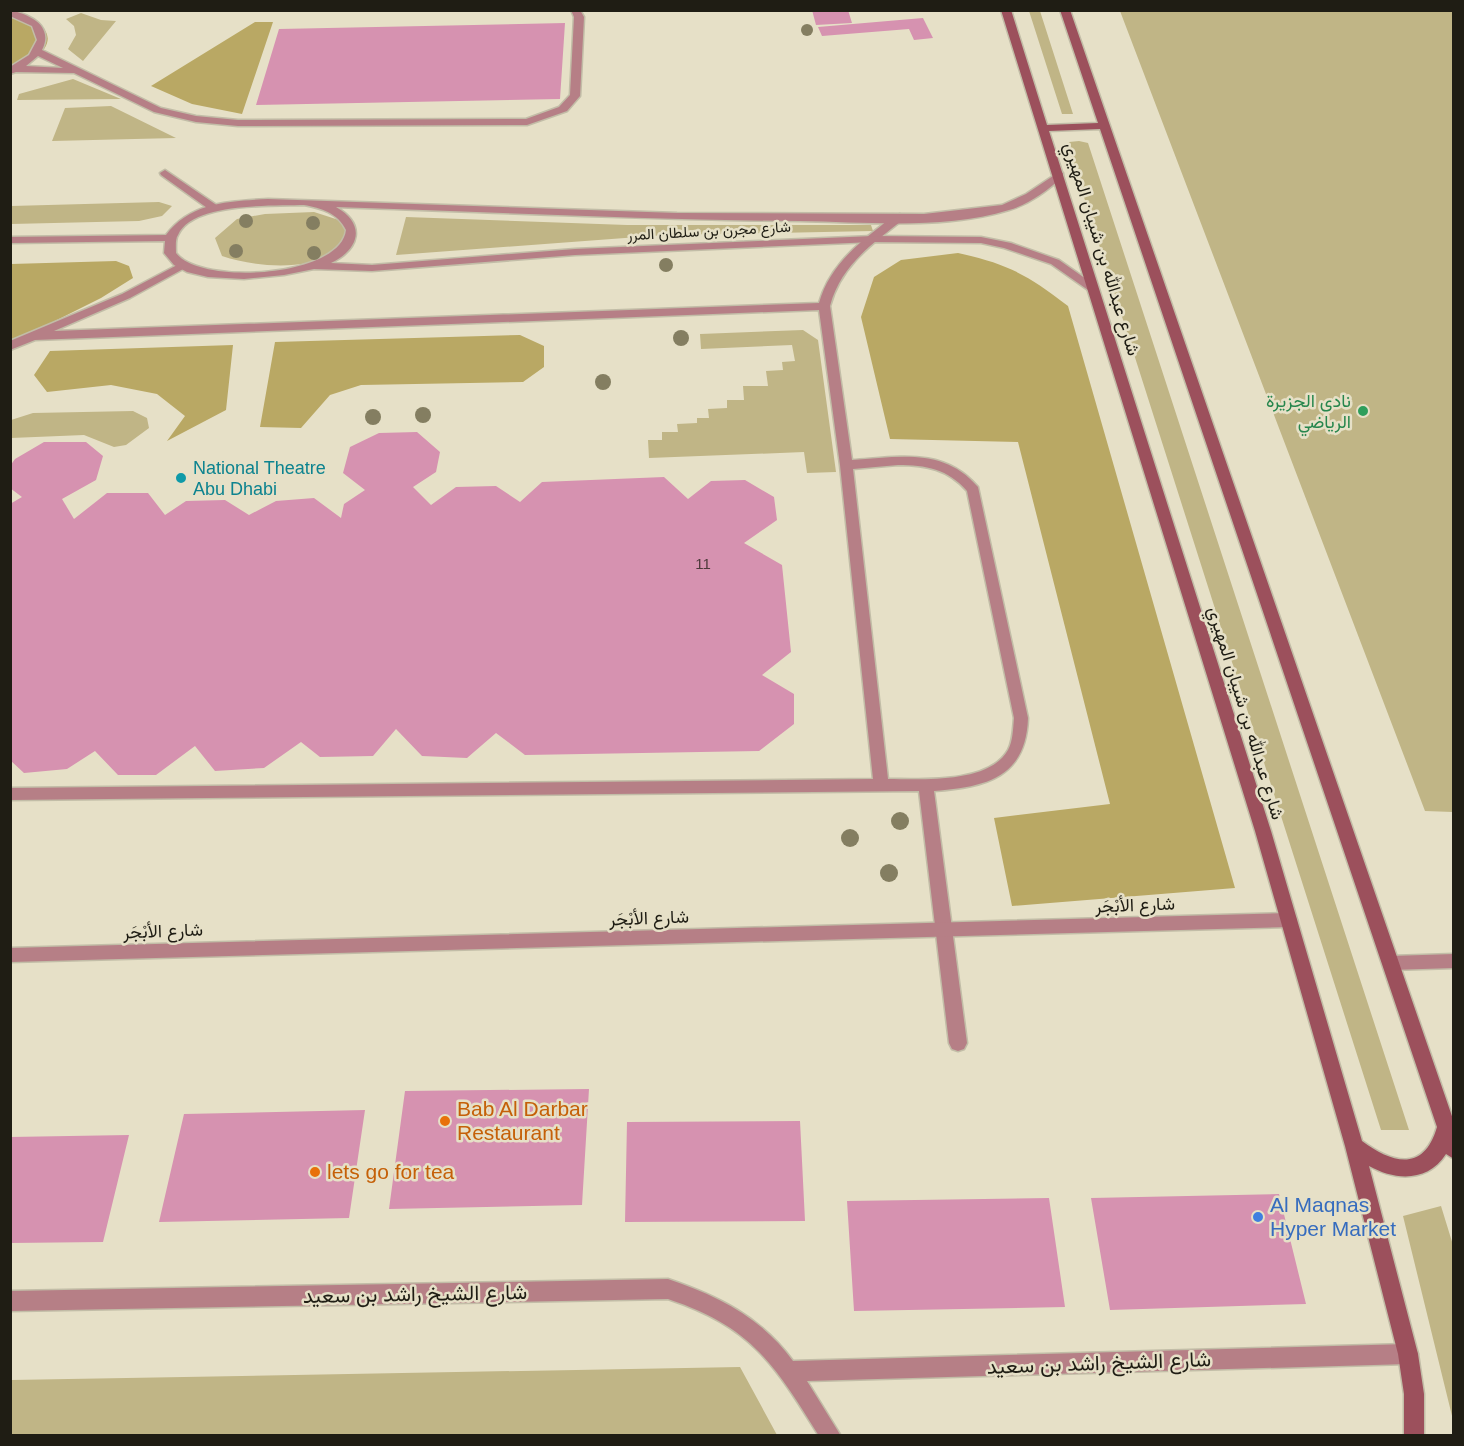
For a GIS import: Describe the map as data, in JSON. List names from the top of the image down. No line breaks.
{"streets":{"street":["شارع مجرن بن سلطان المرر","شارع عبدالله بن شيبان المهيري","شارع الأبْجَر","شارع الشيخ راشد بن سعيد"]},"crossings":[["شارع مجرن بن سلطان المرر","شارع عبدالله بن شيبان المهيري"],["شارع عبدالله بن شيبان المهيري","شارع الأبْجَر"],["شارع عبدالله بن شيبان المهيري","شارع الشيخ راشد بن سعيد"]],"places":["نادى الجزيرة الرياضي","National Theatre Abu Dhabi","Bab Al Darbar Restaurant","lets go for tea","Al Maqnas Hyper Market"],"house_numbers":["11"]}
